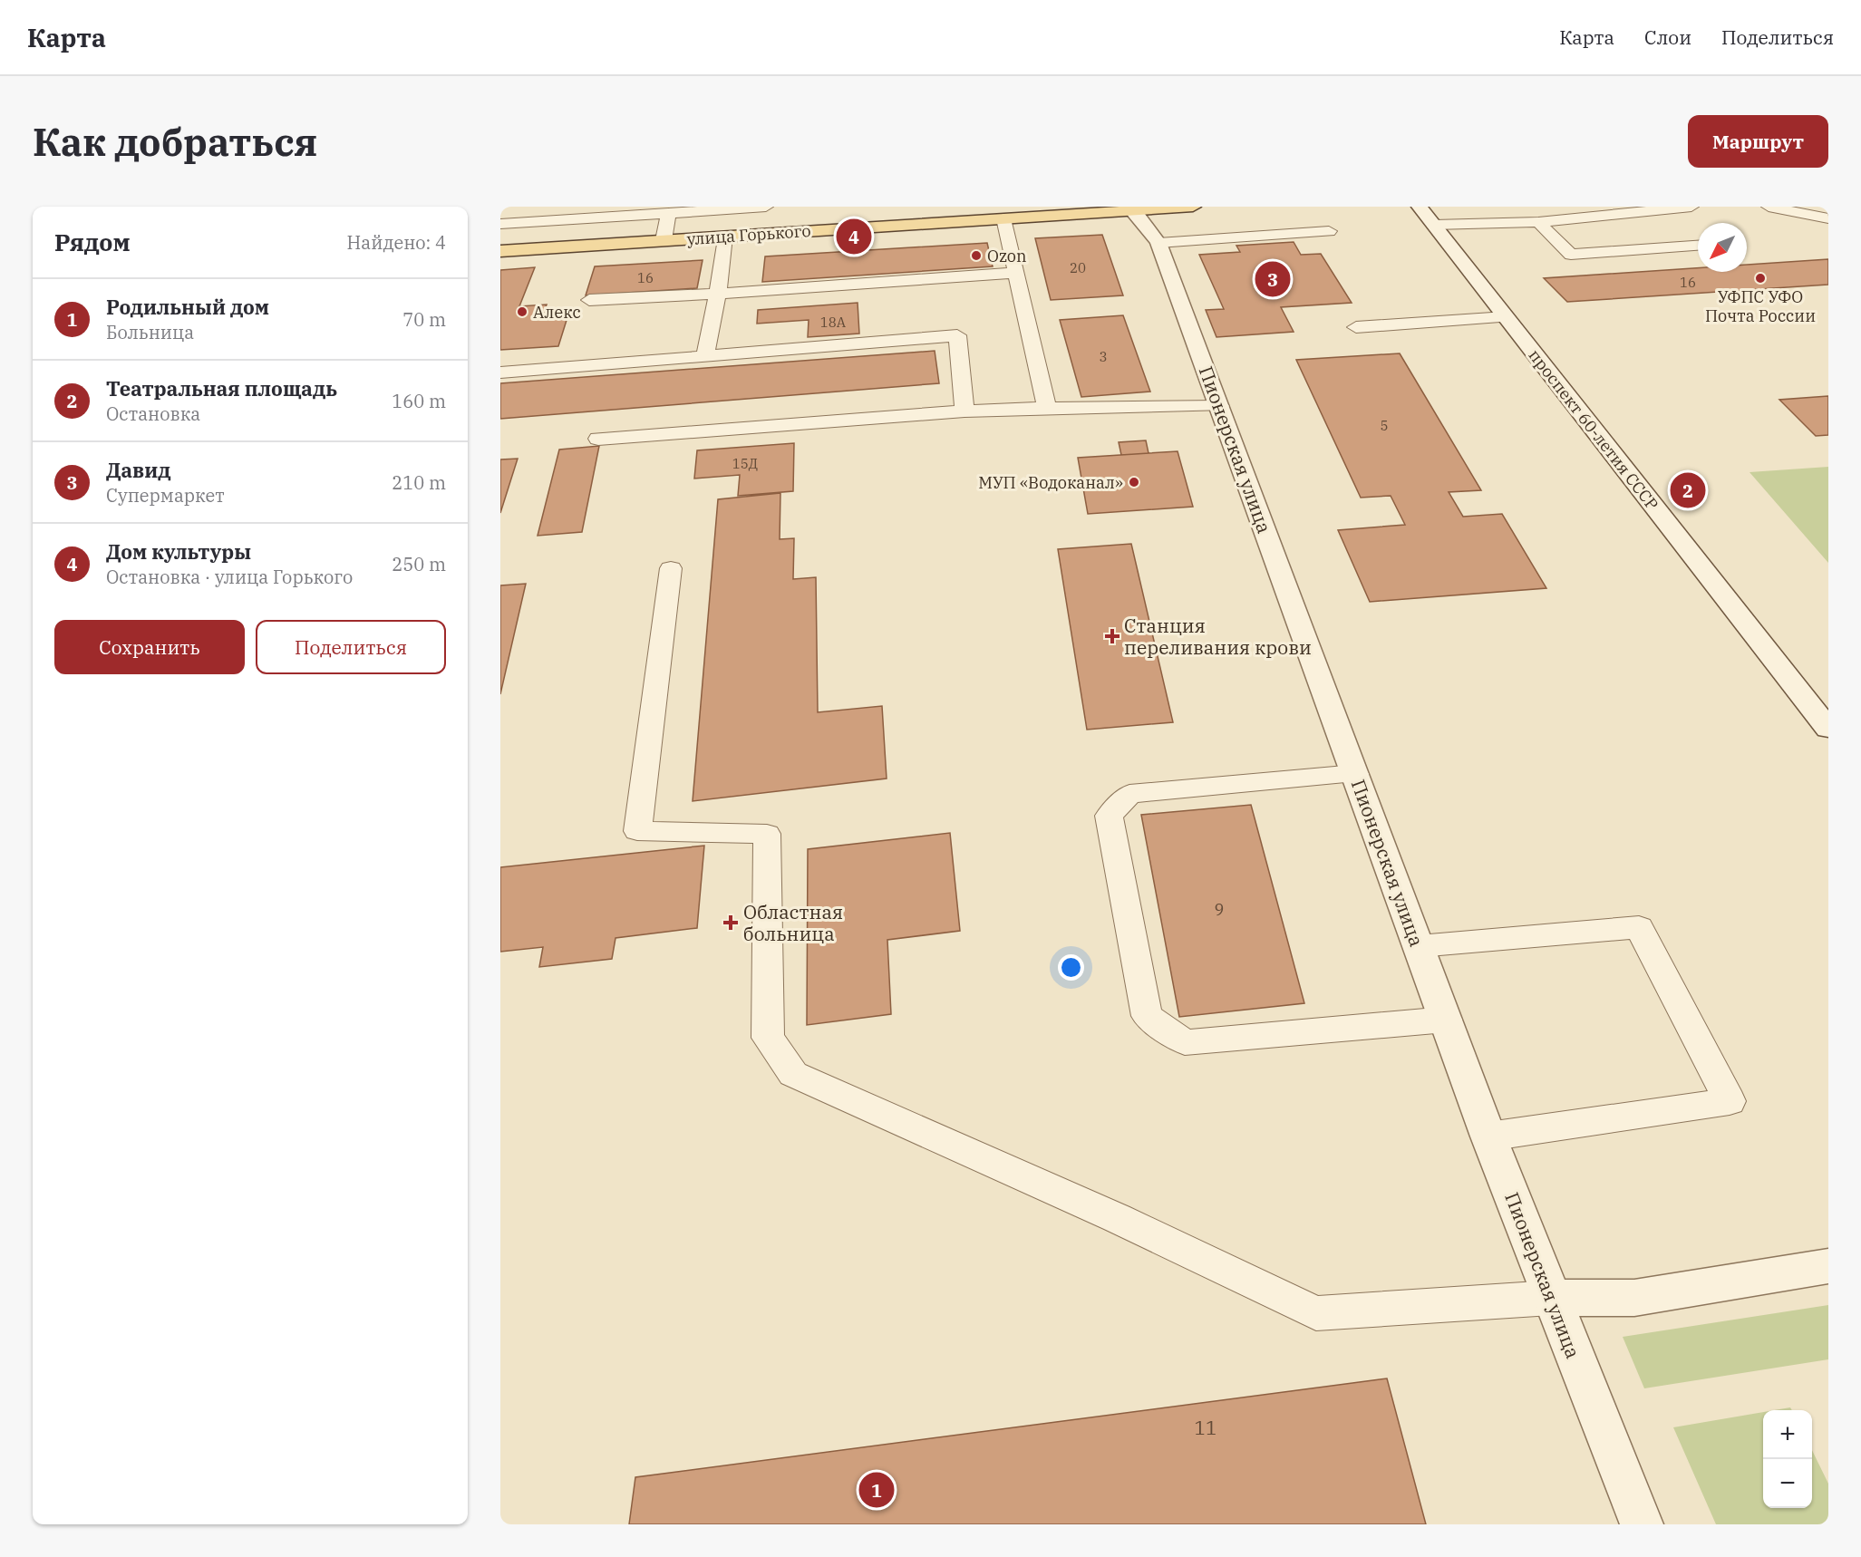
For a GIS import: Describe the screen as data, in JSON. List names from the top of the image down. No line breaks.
{"streets":{"main road":["улица Горького"],"street":["проспект 60-летия СССР","Пионерская улица"]},"crossings":[["улица Горького","Пионерская улица"]],"places":{"other":["Ozon","УФПС УФО Почта России","Алекс","МУП «Водоканал»"],"health":["Станция переливания крови","Областная больница"]},"house_numbers":["20","16","16","18А","3","5","15Д","9","11"],"north":"bottom left","page":{"header":"Карта","nav":["Карта","Слои","Поделиться"],"buttons":["Маршрут",["Сохранить","Поделиться"]],"title":"Как добраться","heading":["Рядом","Найдено: 4"],"pins":["4","3","2","1"],"list":[{"mark":"1","name":"Родильный дом","note":"Больница","value":"70 m"},{"mark":"2","name":"Театральная площадь","note":"Остановка","value":"160 m"},{"mark":"3","name":"Давид","note":"Супермаркет","value":"210 m"},{"mark":"4","name":"Дом культуры","note":"Остановка · улица Горького","value":"250 m"}],"map_buttons":["+","−"]}}
